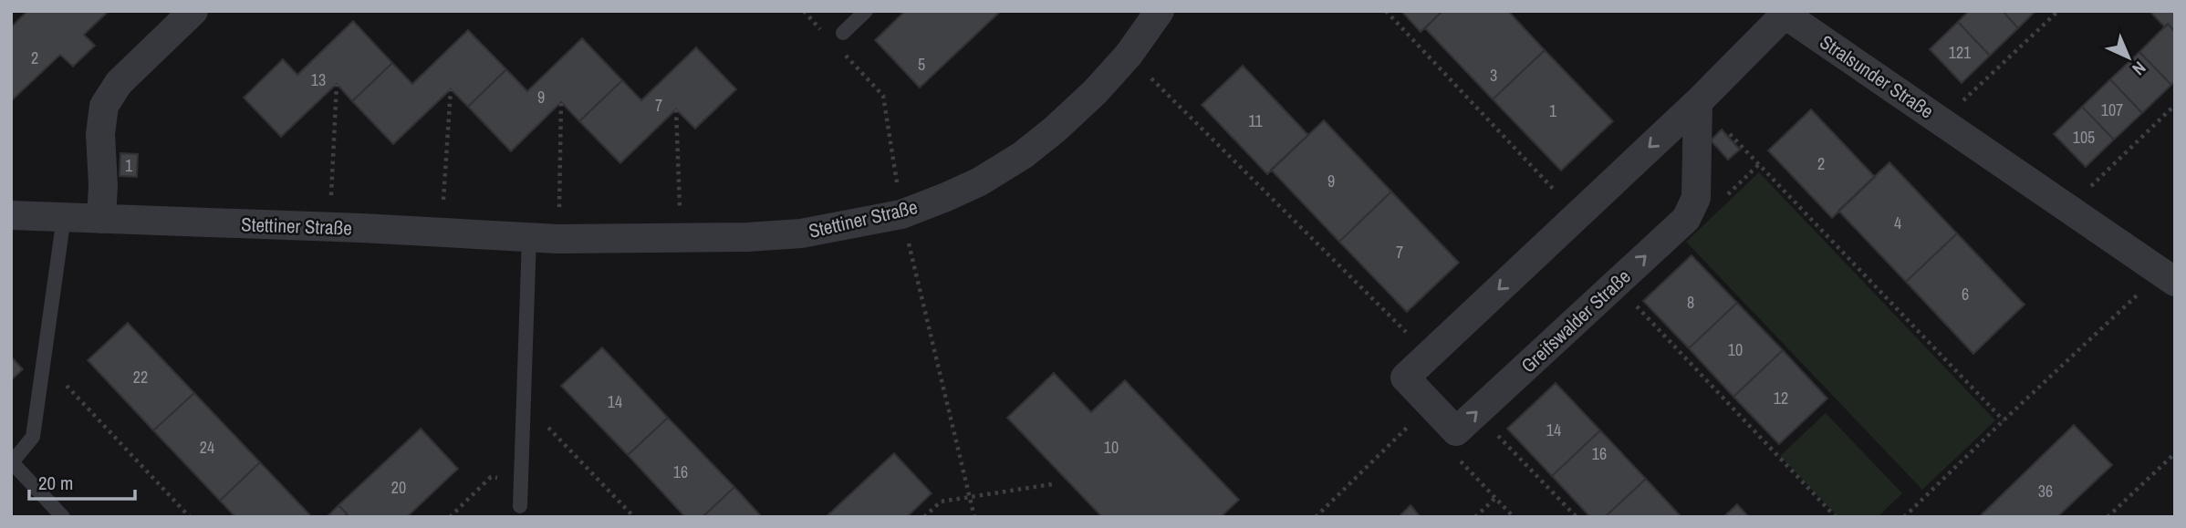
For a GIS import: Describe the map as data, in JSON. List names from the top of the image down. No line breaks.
{"streets":{"street":["Stralsunder Straße","Stettiner Straße","Greifswalder Straße"]},"crossings":[["Stralsunder Straße","Greifswalder Straße"]],"house_numbers":["121","2","5","3","13","9","7","107","1","11","105","2","1","9","4","7","6","8","10","22","12","14","14","24","10","16","16","20","36"],"scale_bar":"20 m","north":"bottom right"}
